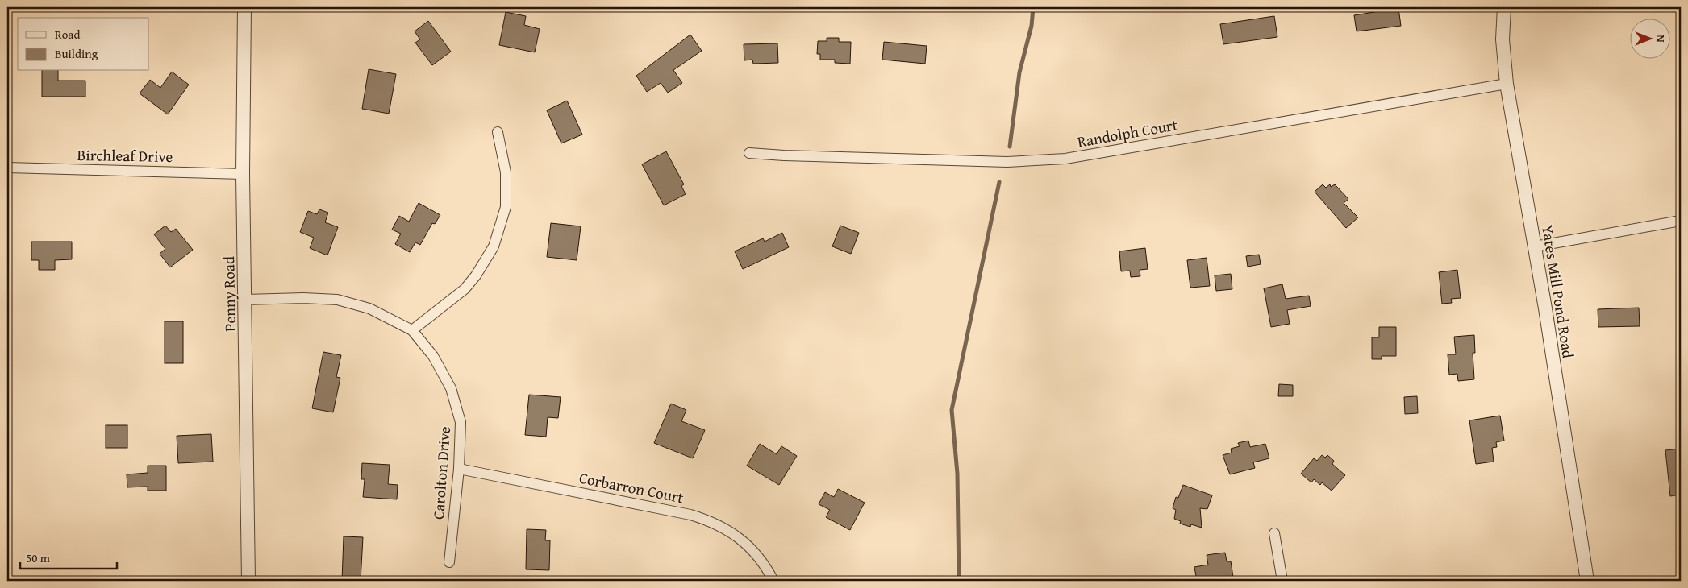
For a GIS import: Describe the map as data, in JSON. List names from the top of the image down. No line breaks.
{"streets":{"street":["Randolph Court","Birchleaf Drive","Yates Mill Pond Road","Penny Road","Carolton Drive","Corbarron Court"]},"crossings":[["Randolph Court","Yates Mill Pond Road"],["Birchleaf Drive","Penny Road"],["Penny Road","Carolton Drive"],["Carolton Drive","Corbarron Court"]],"legend":["Road","Building"],"scale_bar":"50 m","north":"right"}
